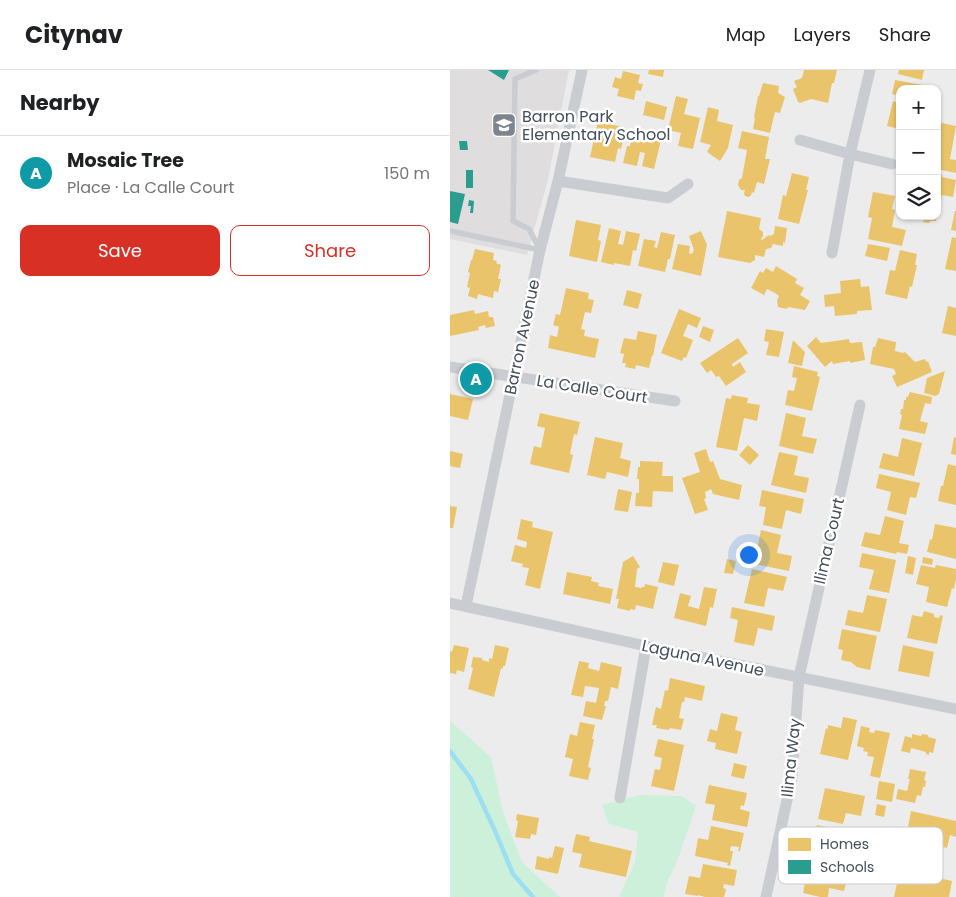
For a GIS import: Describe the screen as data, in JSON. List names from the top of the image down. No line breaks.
{"streets":{"street":["Barron Avenue","La Calle Court","Ilima Court","Laguna Avenue","Ilima Way"]},"crossings":[["Barron Avenue","La Calle Court"],["Barron Avenue","Laguna Avenue"],["Ilima Court","Laguna Avenue"],["Ilima Court","Ilima Way"],["Laguna Avenue","Ilima Way"]],"places":{"school or university":["Barron Park Elementary School"]},"legend":["Homes","Schools"],"page":{"header":"Citynav","nav":["Map","Layers","Share"],"heading":"Nearby","map_buttons":["+","−"],"list":[{"mark":"A","name":"Mosaic Tree","note":"Place · La Calle Court","value":"150 m"}],"buttons":["Save","Share"],"pins":"A"}}
